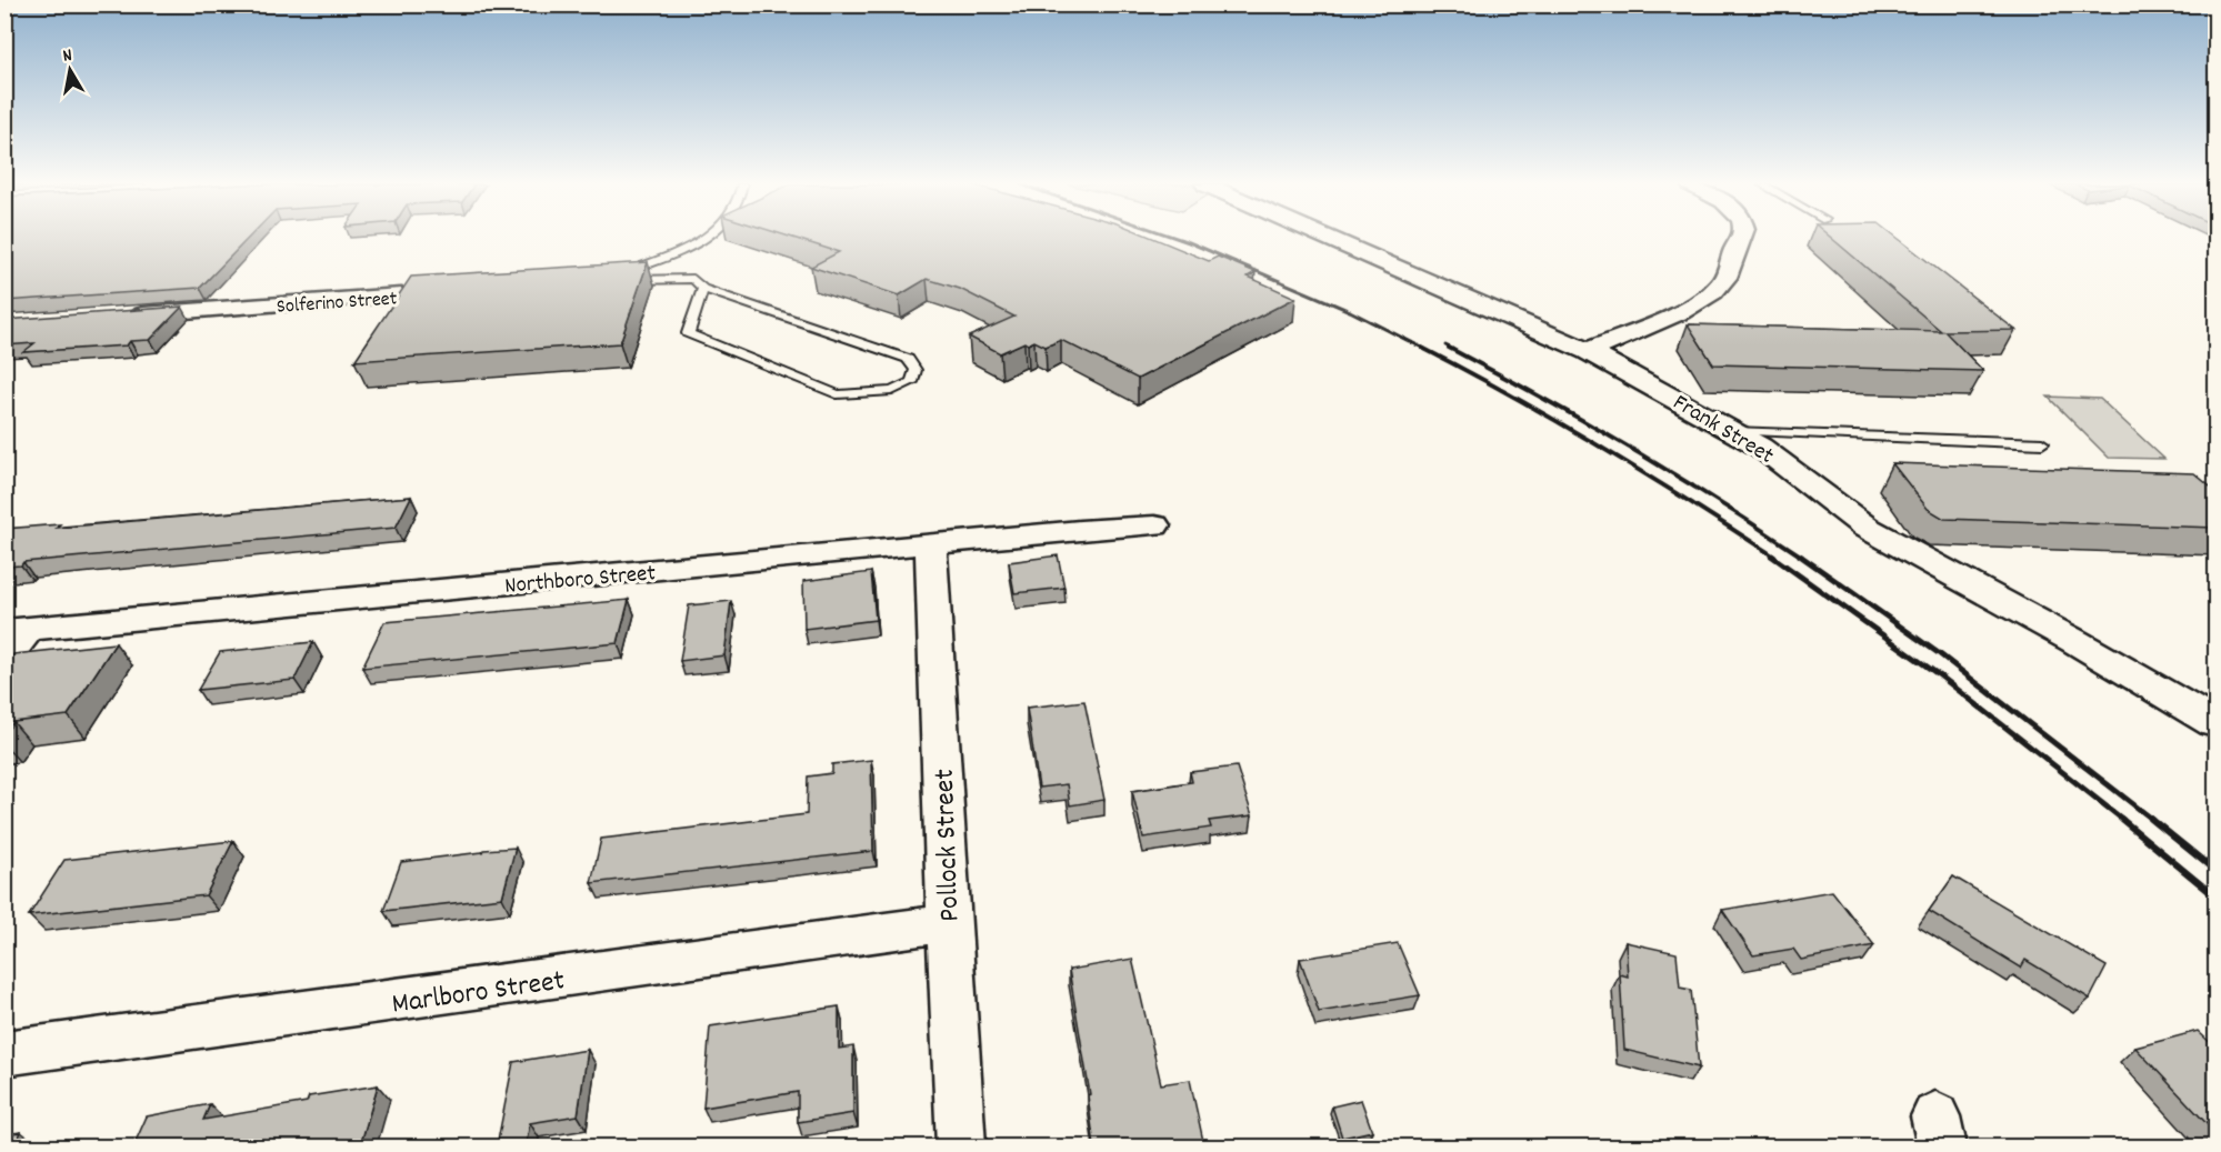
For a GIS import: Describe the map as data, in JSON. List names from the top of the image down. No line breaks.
{"streets":{"street":["Solferino Street","Frank Street","Northboro Street","Pollock Street","Marlboro Street"]},"crossings":[["Northboro Street","Pollock Street"],["Pollock Street","Marlboro Street"]],"north":"top"}
